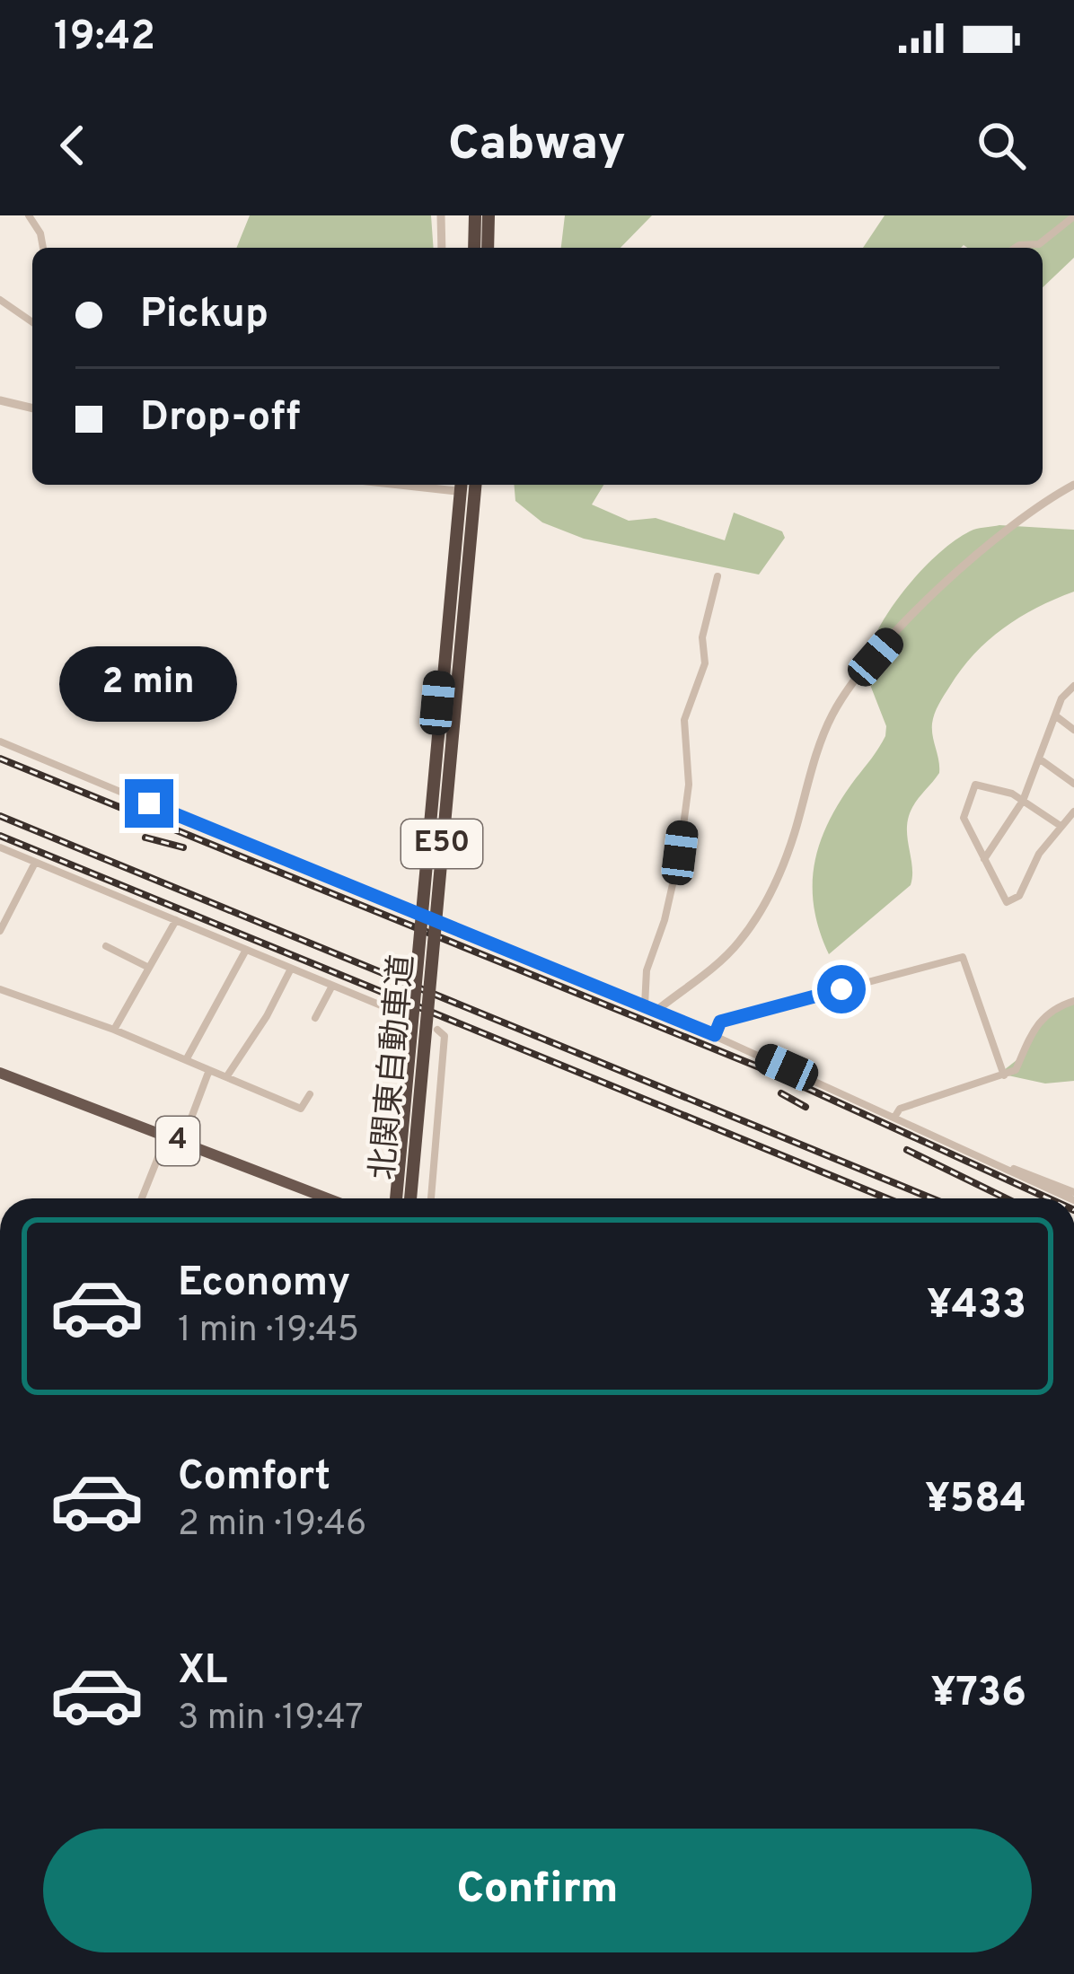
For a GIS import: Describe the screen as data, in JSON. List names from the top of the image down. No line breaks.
{"streets":{"highway":["E50","北関東自動車道","4"]},"page":{"status":"19:42","header":"Cabway","banner":["Pickup","Drop-off"],"bubble":"2 min","list":[{"name":"Economy","note":"1 min · 19:45","value":"¥433"},{"name":"Comfort","note":"2 min · 19:46","value":"¥584"},{"name":"XL","note":"3 min · 19:47","value":"¥736"}],"buttons":"Confirm"}}
